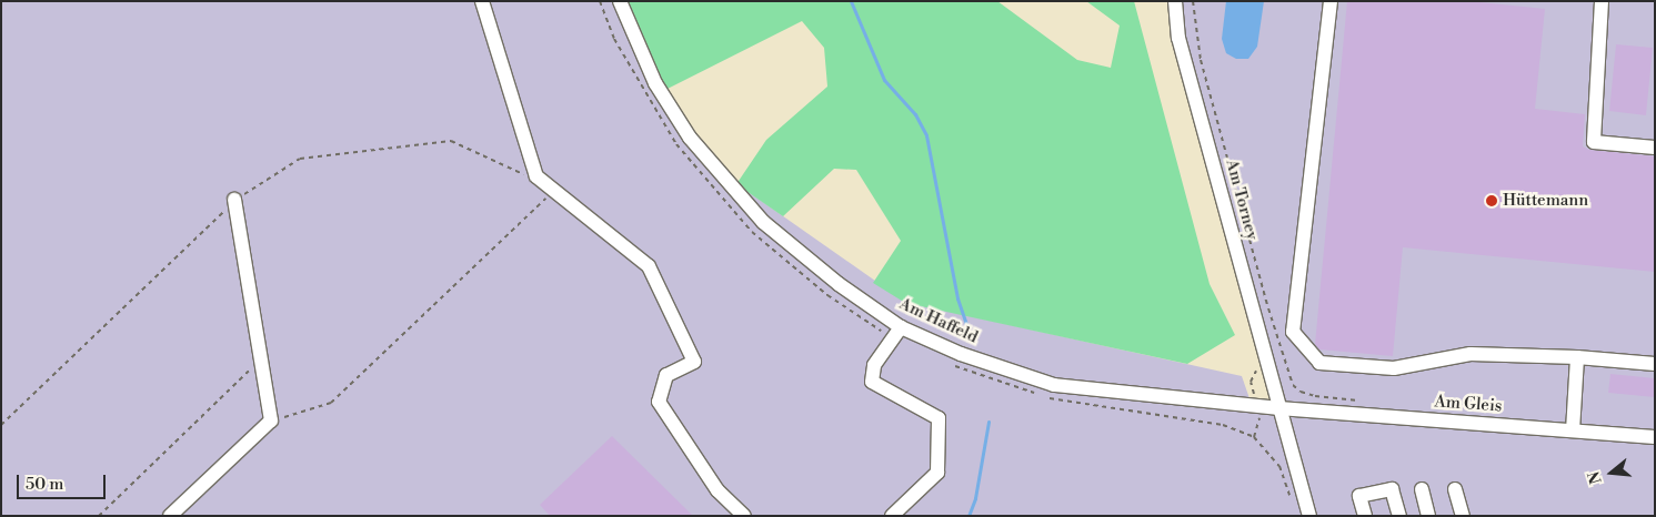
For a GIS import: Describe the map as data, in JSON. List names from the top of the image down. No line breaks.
{"streets":{"street":["Am Torney","Am Haffeld","Am Gleis"]},"crossings":[["Am Torney","Am Haffeld"],["Am Torney","Am Gleis"],["Am Haffeld","Am Gleis"]],"places":["Hüttemann"],"scale_bar":"50 m","north":"left"}
